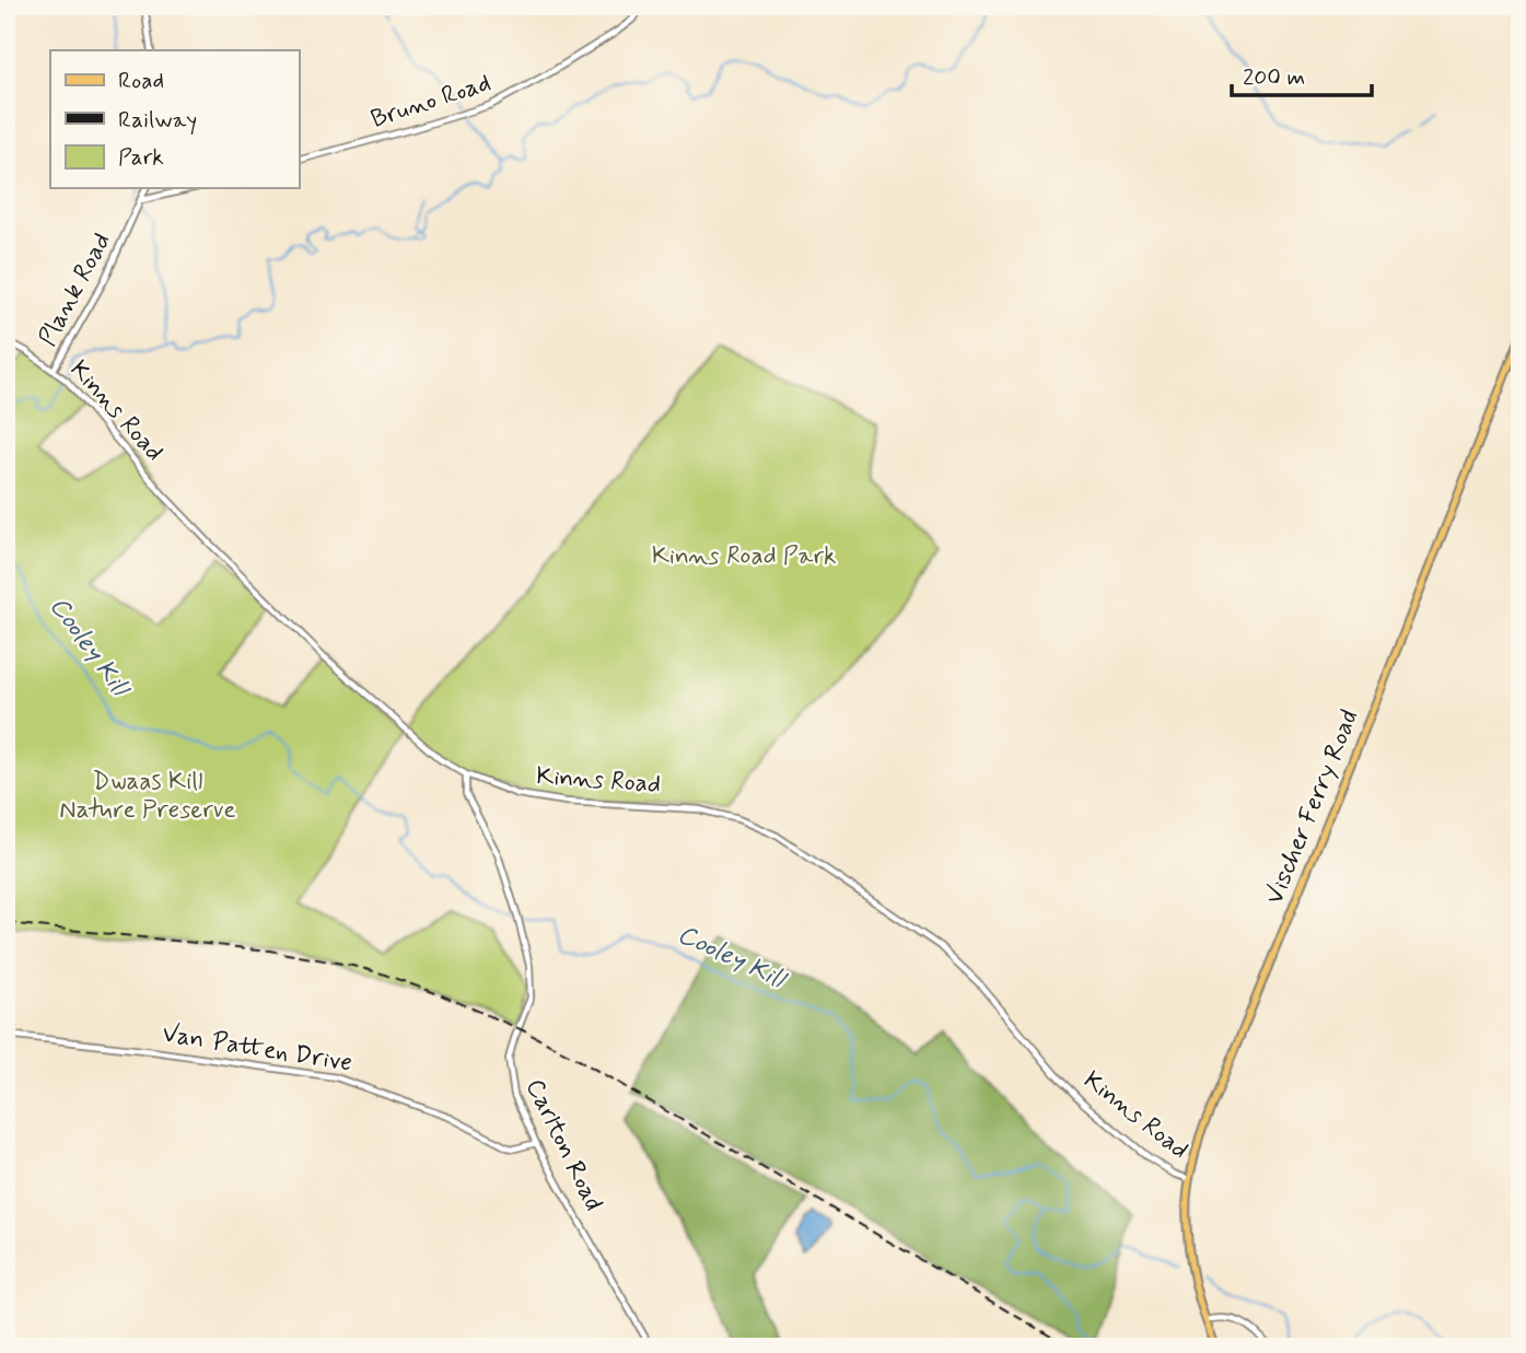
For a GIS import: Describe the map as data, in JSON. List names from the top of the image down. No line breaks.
{"streets":{"main road":["Vischer Ferry Road"],"street":["Bruno Road","Plank Road","Kinns Road","Van Patten Drive","Carlton Road"]},"crossings":[["Plank Road","Kinns Road"],["Kinns Road","Vischer Ferry Road"],["Kinns Road","Carlton Road"],["Van Patten Drive","Carlton Road"]],"water":["Cooley Kill"],"parks":["Kinns Road Park","Dwaas Kill Nature Preserve"],"legend":["Road","Railway","Park"],"scale_bar":"200 m"}
